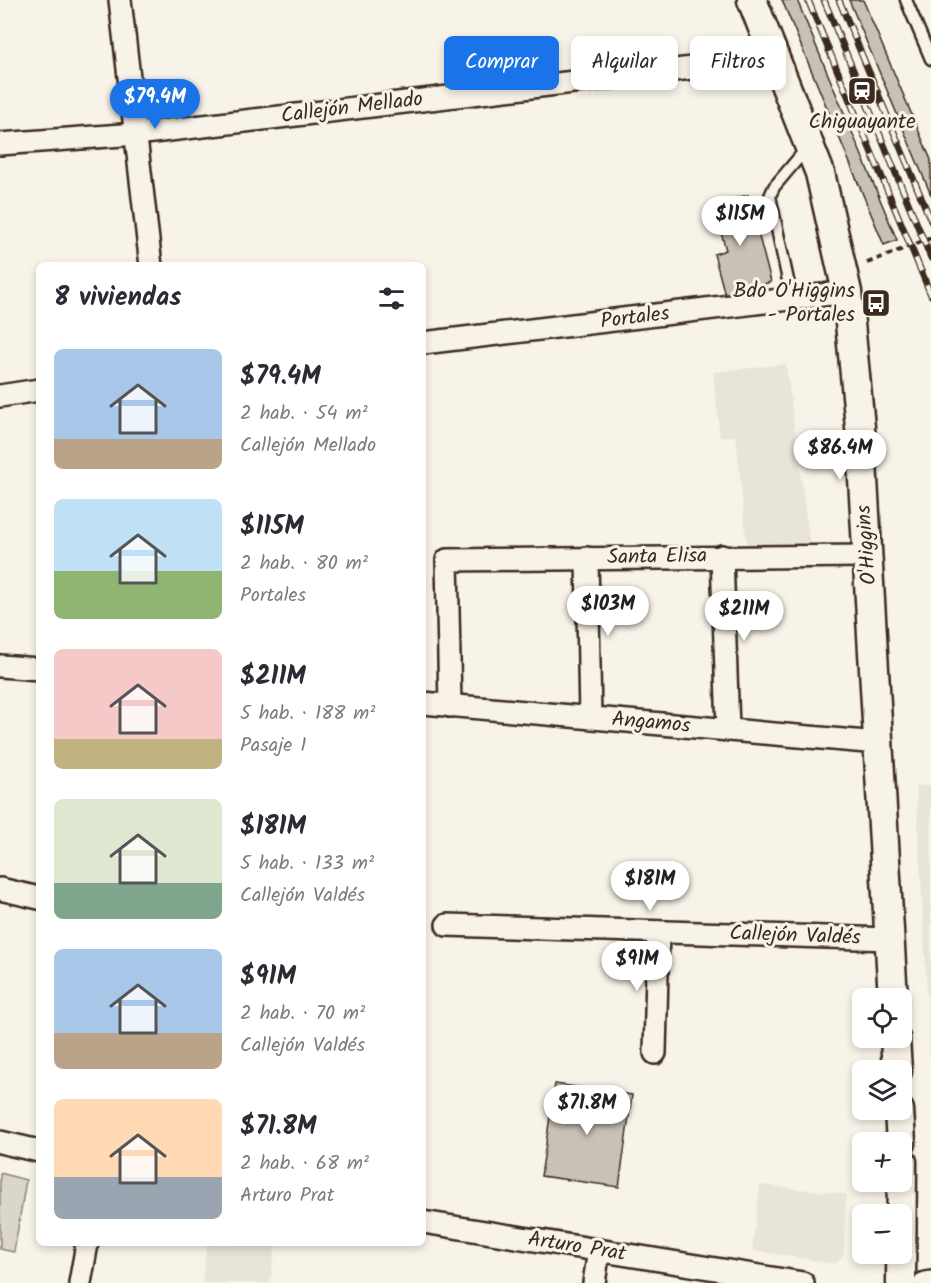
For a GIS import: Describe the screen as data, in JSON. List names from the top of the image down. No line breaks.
{"streets":{"main road":["O'Higgins"],"street":["Callejón Mellado","Portales","Santa Elisa","Angamos","Callejón Valdés","Arturo Prat"]},"crossings":[["Portales","O'Higgins"],["O'Higgins","Santa Elisa"],["O'Higgins","Angamos"],["O'Higgins","Callejón Valdés"],["Santa Elisa","Angamos"]],"places":{"station":["Chiguayante"],"bus stop":["Bdo O'Higgins - Portales"]},"page":{"chip":["Comprar","Alquilar","Filtros"],"price":["$79.4M","$115M","$86.4M","$103M","$211M","$181M","$91M","$71.8M"],"heading":"8 viviendas","list":[{"name":"$79.4M","note":"2 hab. · 54 m² · Callejón Mellado"},{"name":"$115M","note":"2 hab. · 80 m² · Portales"},{"name":"$211M","note":"5 hab. · 188 m² · Pasaje 1"},{"name":"$181M","note":"5 hab. · 133 m² · Callejón Valdés"},{"name":"$91M","note":"2 hab. · 70 m² · Callejón Valdés"},{"name":"$71.8M","note":"2 hab. · 68 m² · Arturo Prat"}],"map_buttons":["+","−"]}}
